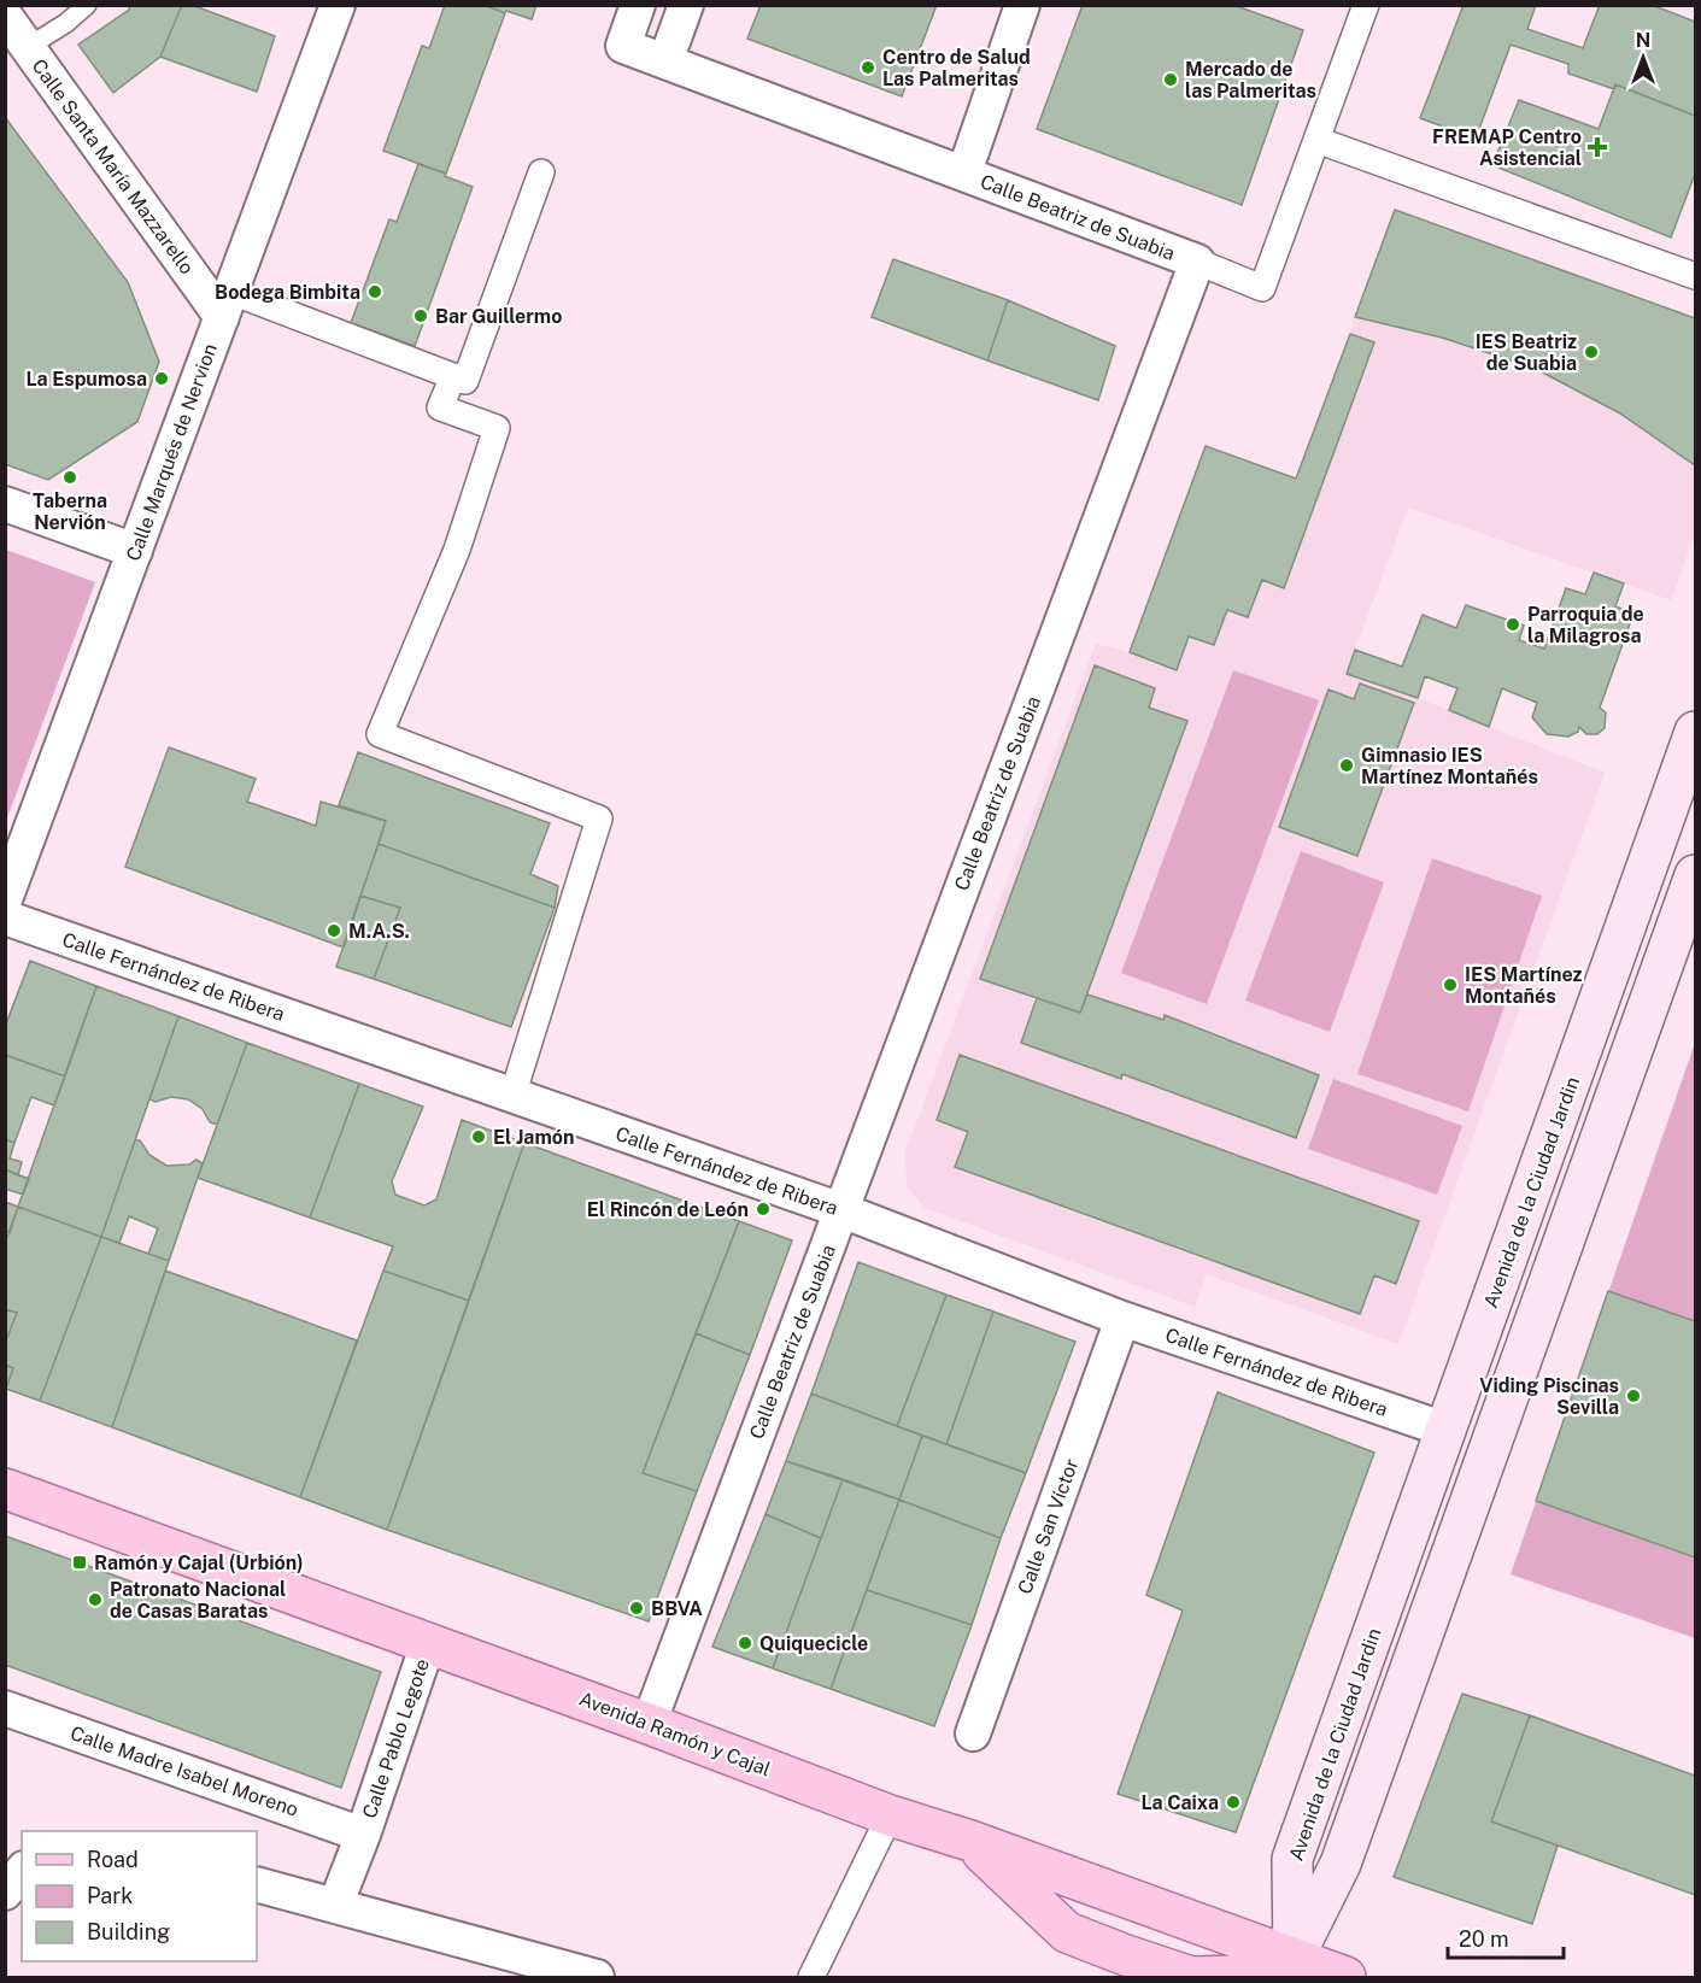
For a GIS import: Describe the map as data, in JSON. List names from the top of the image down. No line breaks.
{"streets":{"main road":["Avenida de la Ciudad Jardin","Avenida Ramón y Cajal"],"street":["Calle Santa María Mazzarello","Calle Beatriz de Suabia","Calle Marqués de Nervion","Calle Fernández de Ribera","Calle San Víctor","Calle Pablo Legote","Calle Madre Isabel Moreno"]},"crossings":[["Calle Santa María Mazzarello","Calle Marqués de Nervion"],["Calle Beatriz de Suabia","Calle Fernández de Ribera"],["Calle Beatriz de Suabia","Avenida Ramón y Cajal"],["Calle Fernández de Ribera","Avenida de la Ciudad Jardin"],["Calle Fernández de Ribera","Calle San Víctor"],["Avenida de la Ciudad Jardin","Avenida Ramón y Cajal"],["Avenida Ramón y Cajal","Calle Pablo Legote"],["Calle Pablo Legote","Calle Madre Isabel Moreno"]],"places":{"other":["Centro de Salud Las Palmeritas","Mercado de las Palmeritas","Bodega Bimbita","Bar Guillermo","IES Beatriz de Suabia","La Espumosa","Taberna Nervión","Parroquia de la Milagrosa","Gimnasio IES Martínez Montañés","M.A.S.","IES Martínez Montañés","El Jamón","El Rincón de León","Viding Piscinas Sevilla","Patronato Nacional de Casas Baratas","BBVA","Quiquecicle","La Caixa"],"health":["FREMAP Centro Asistencial"],"transit":["Ramón y Cajal (Urbión)"]},"legend":["Road","Park","Building"],"scale_bar":"20 m","north":"top"}
